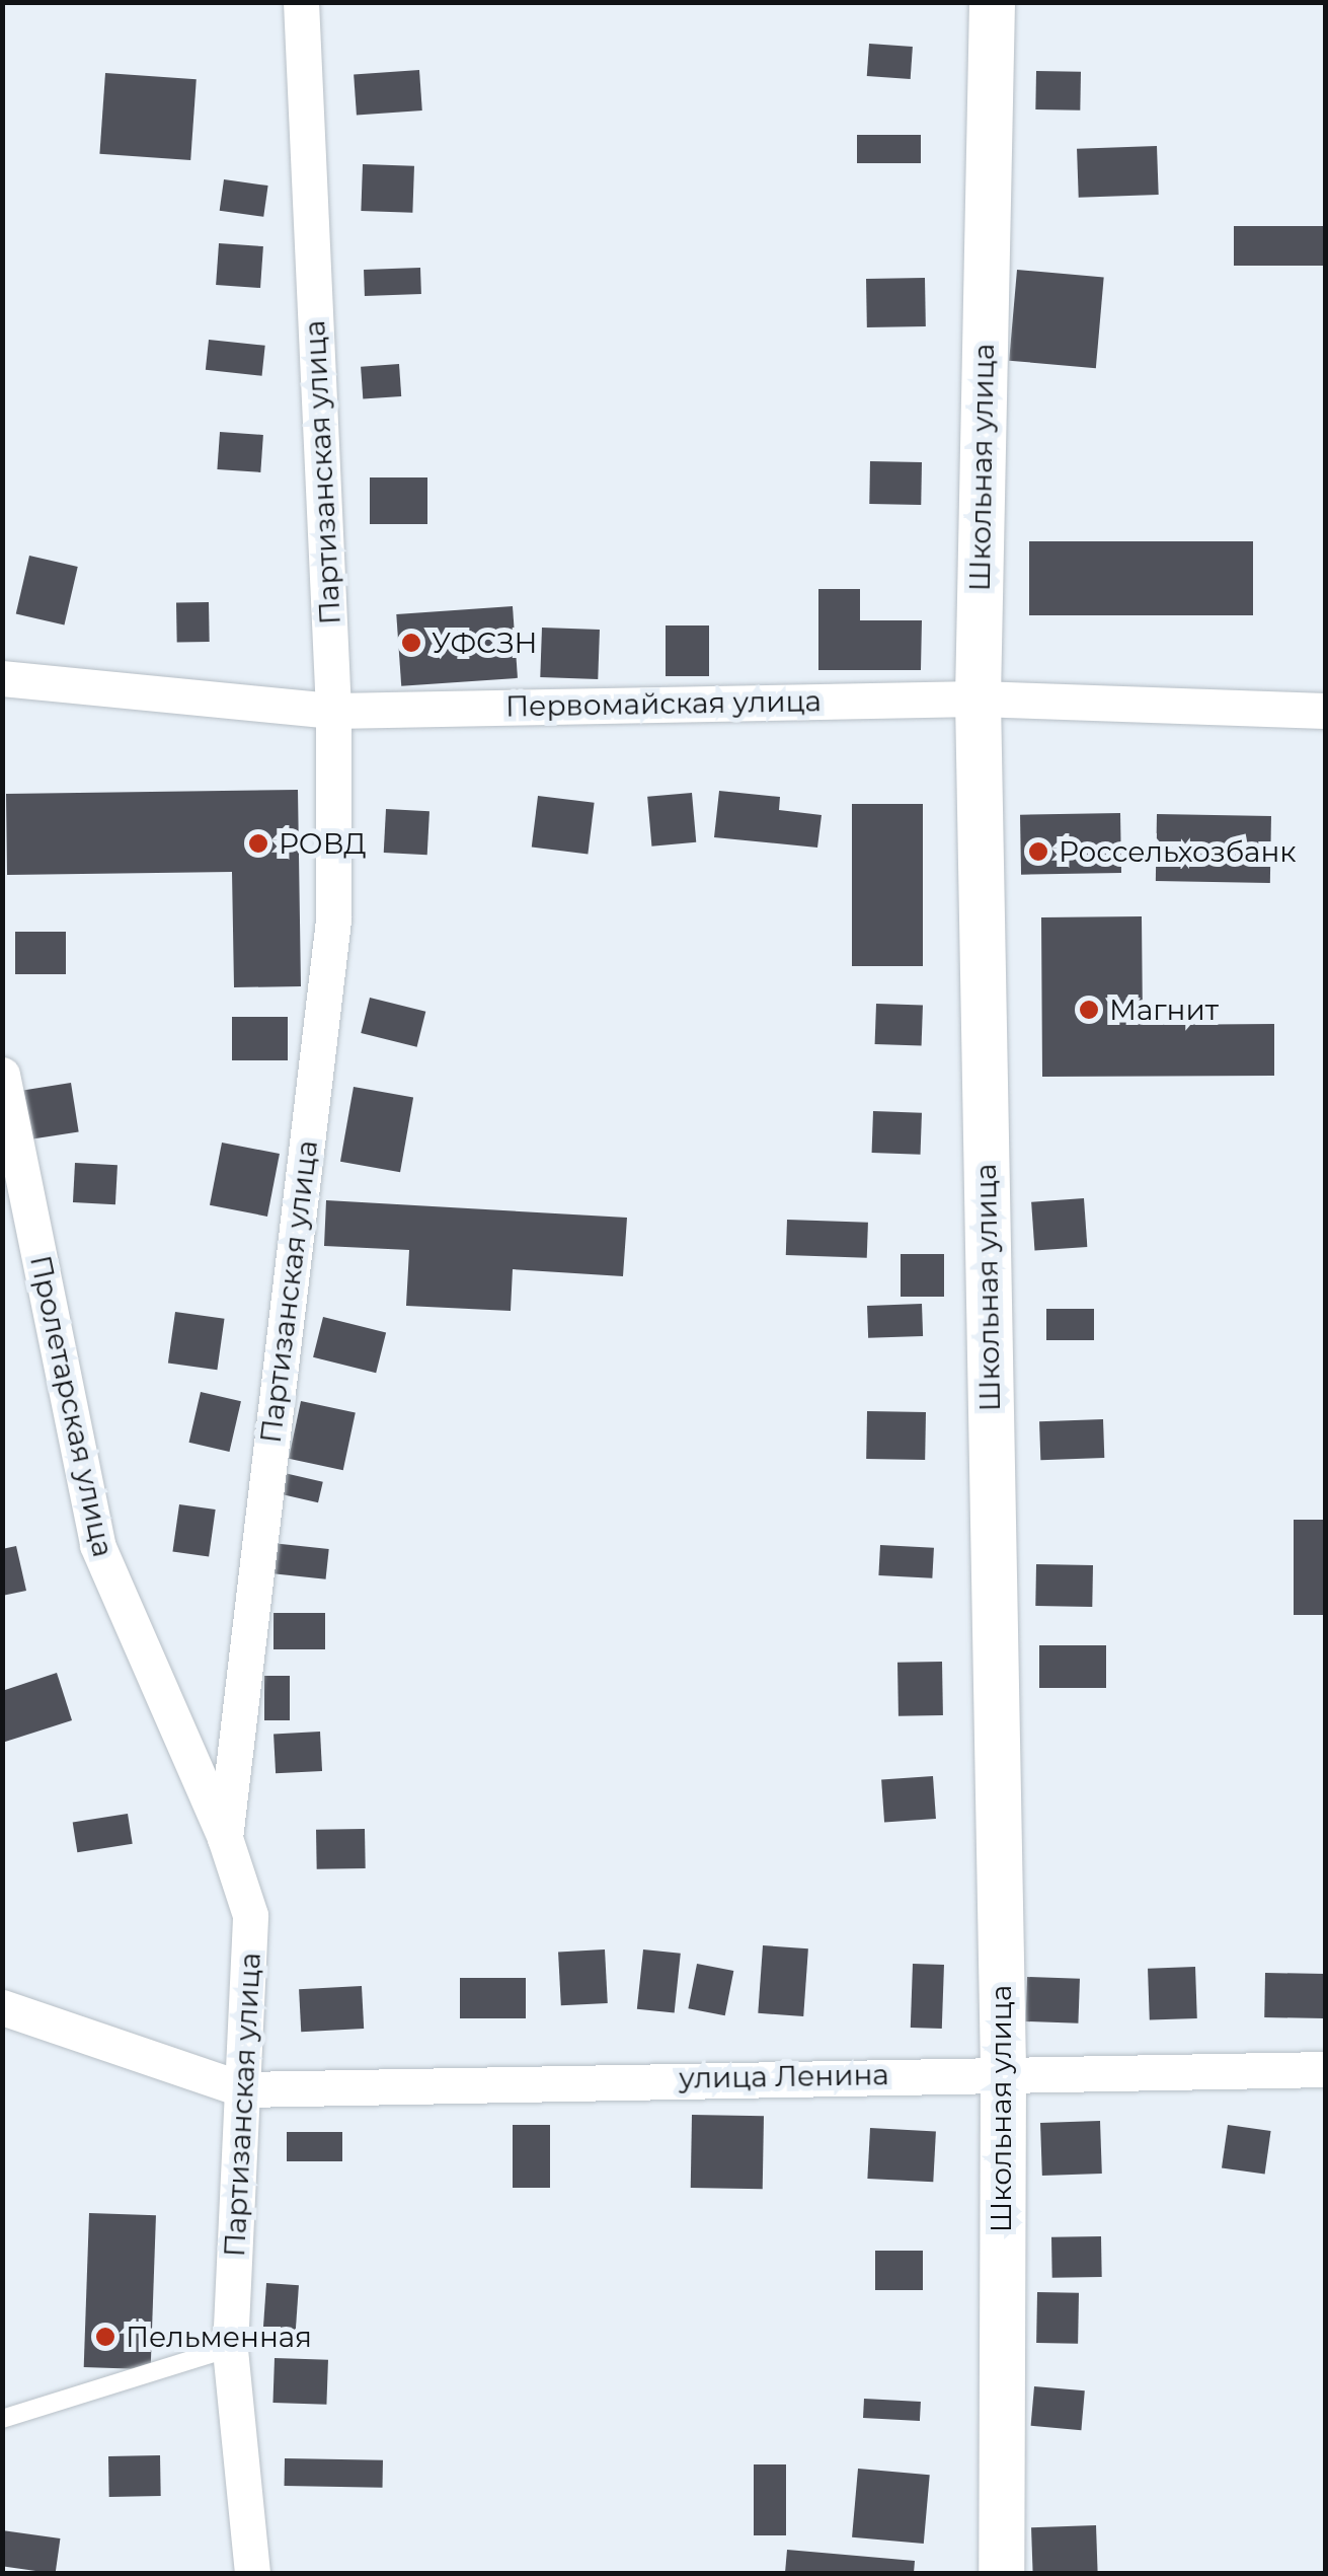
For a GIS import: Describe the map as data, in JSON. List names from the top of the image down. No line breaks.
{"streets":{"street":["Школьная улица","Партизанская улица","Первомайская улица","Пролетарская улица","улица Ленина"]},"crossings":[["Школьная улица","Первомайская улица"],["Школьная улица","улица Ленина"],["Партизанская улица","Первомайская улица"],["Партизанская улица","Пролетарская улица"],["Партизанская улица","улица Ленина"]],"places":["УФСЗН","РОВД","Россельхозбанк","Магнит","Пельменная"]}
